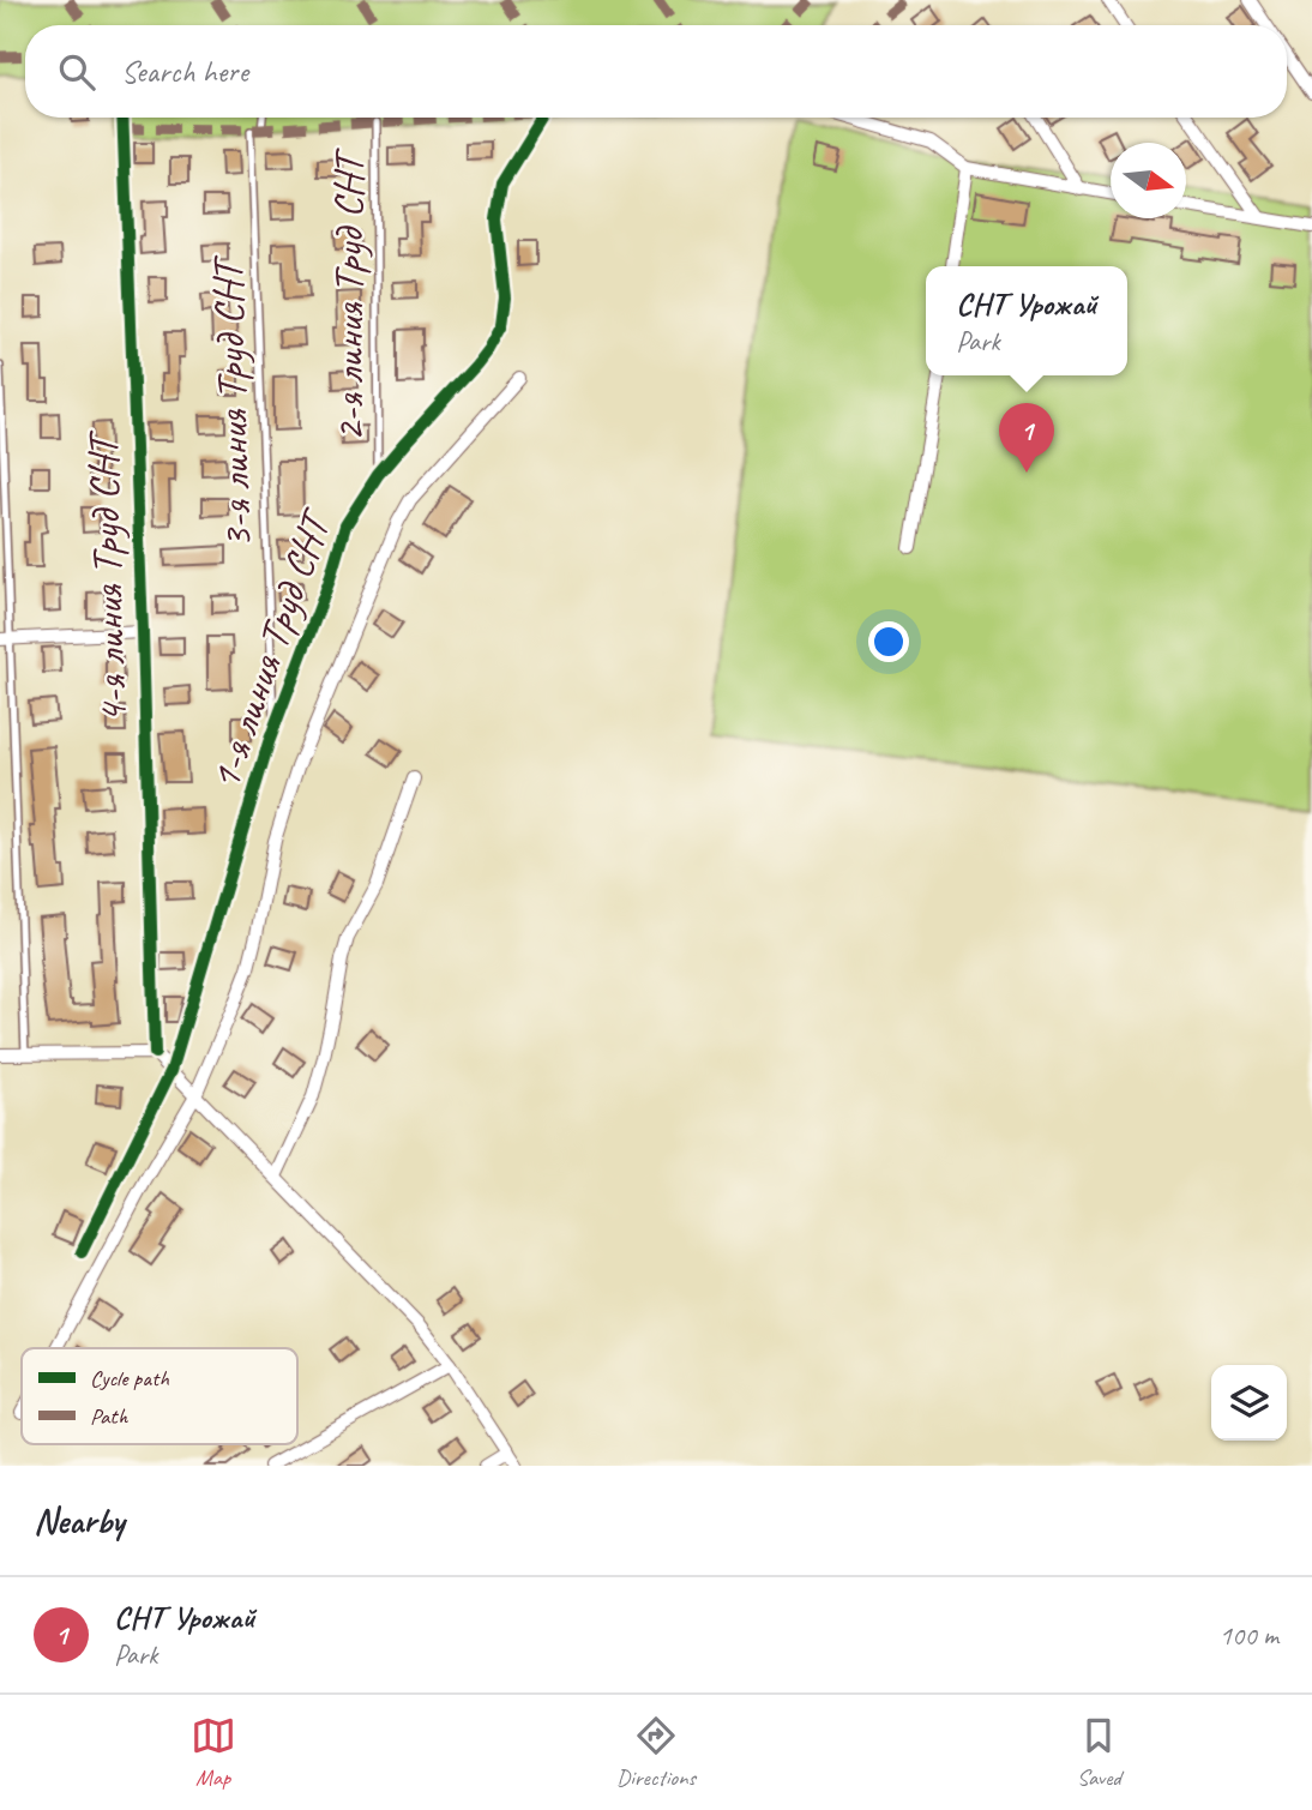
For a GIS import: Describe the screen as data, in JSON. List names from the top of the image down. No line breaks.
{"streets":{"street":["4-я линия Труд СНТ","1-я линия Труд СНТ"],"lane":["2-я линия Труд СНТ","3-я линия Труд СНТ"]},"crossings":[["2-я линия Труд СНТ","1-я линия Труд СНТ"],["3-я линия Труд СНТ","1-я линия Труд СНТ"]],"legend":["Cycle path","Path"],"north":"right","page":{"search":"Search here","popup":["СНТ Урожай","Park"],"pins":"1","heading":"Nearby","list":[{"mark":"1","name":"СНТ Урожай","note":"Park","value":"100 m"}],"nav":["Map","Directions","Saved"]}}
